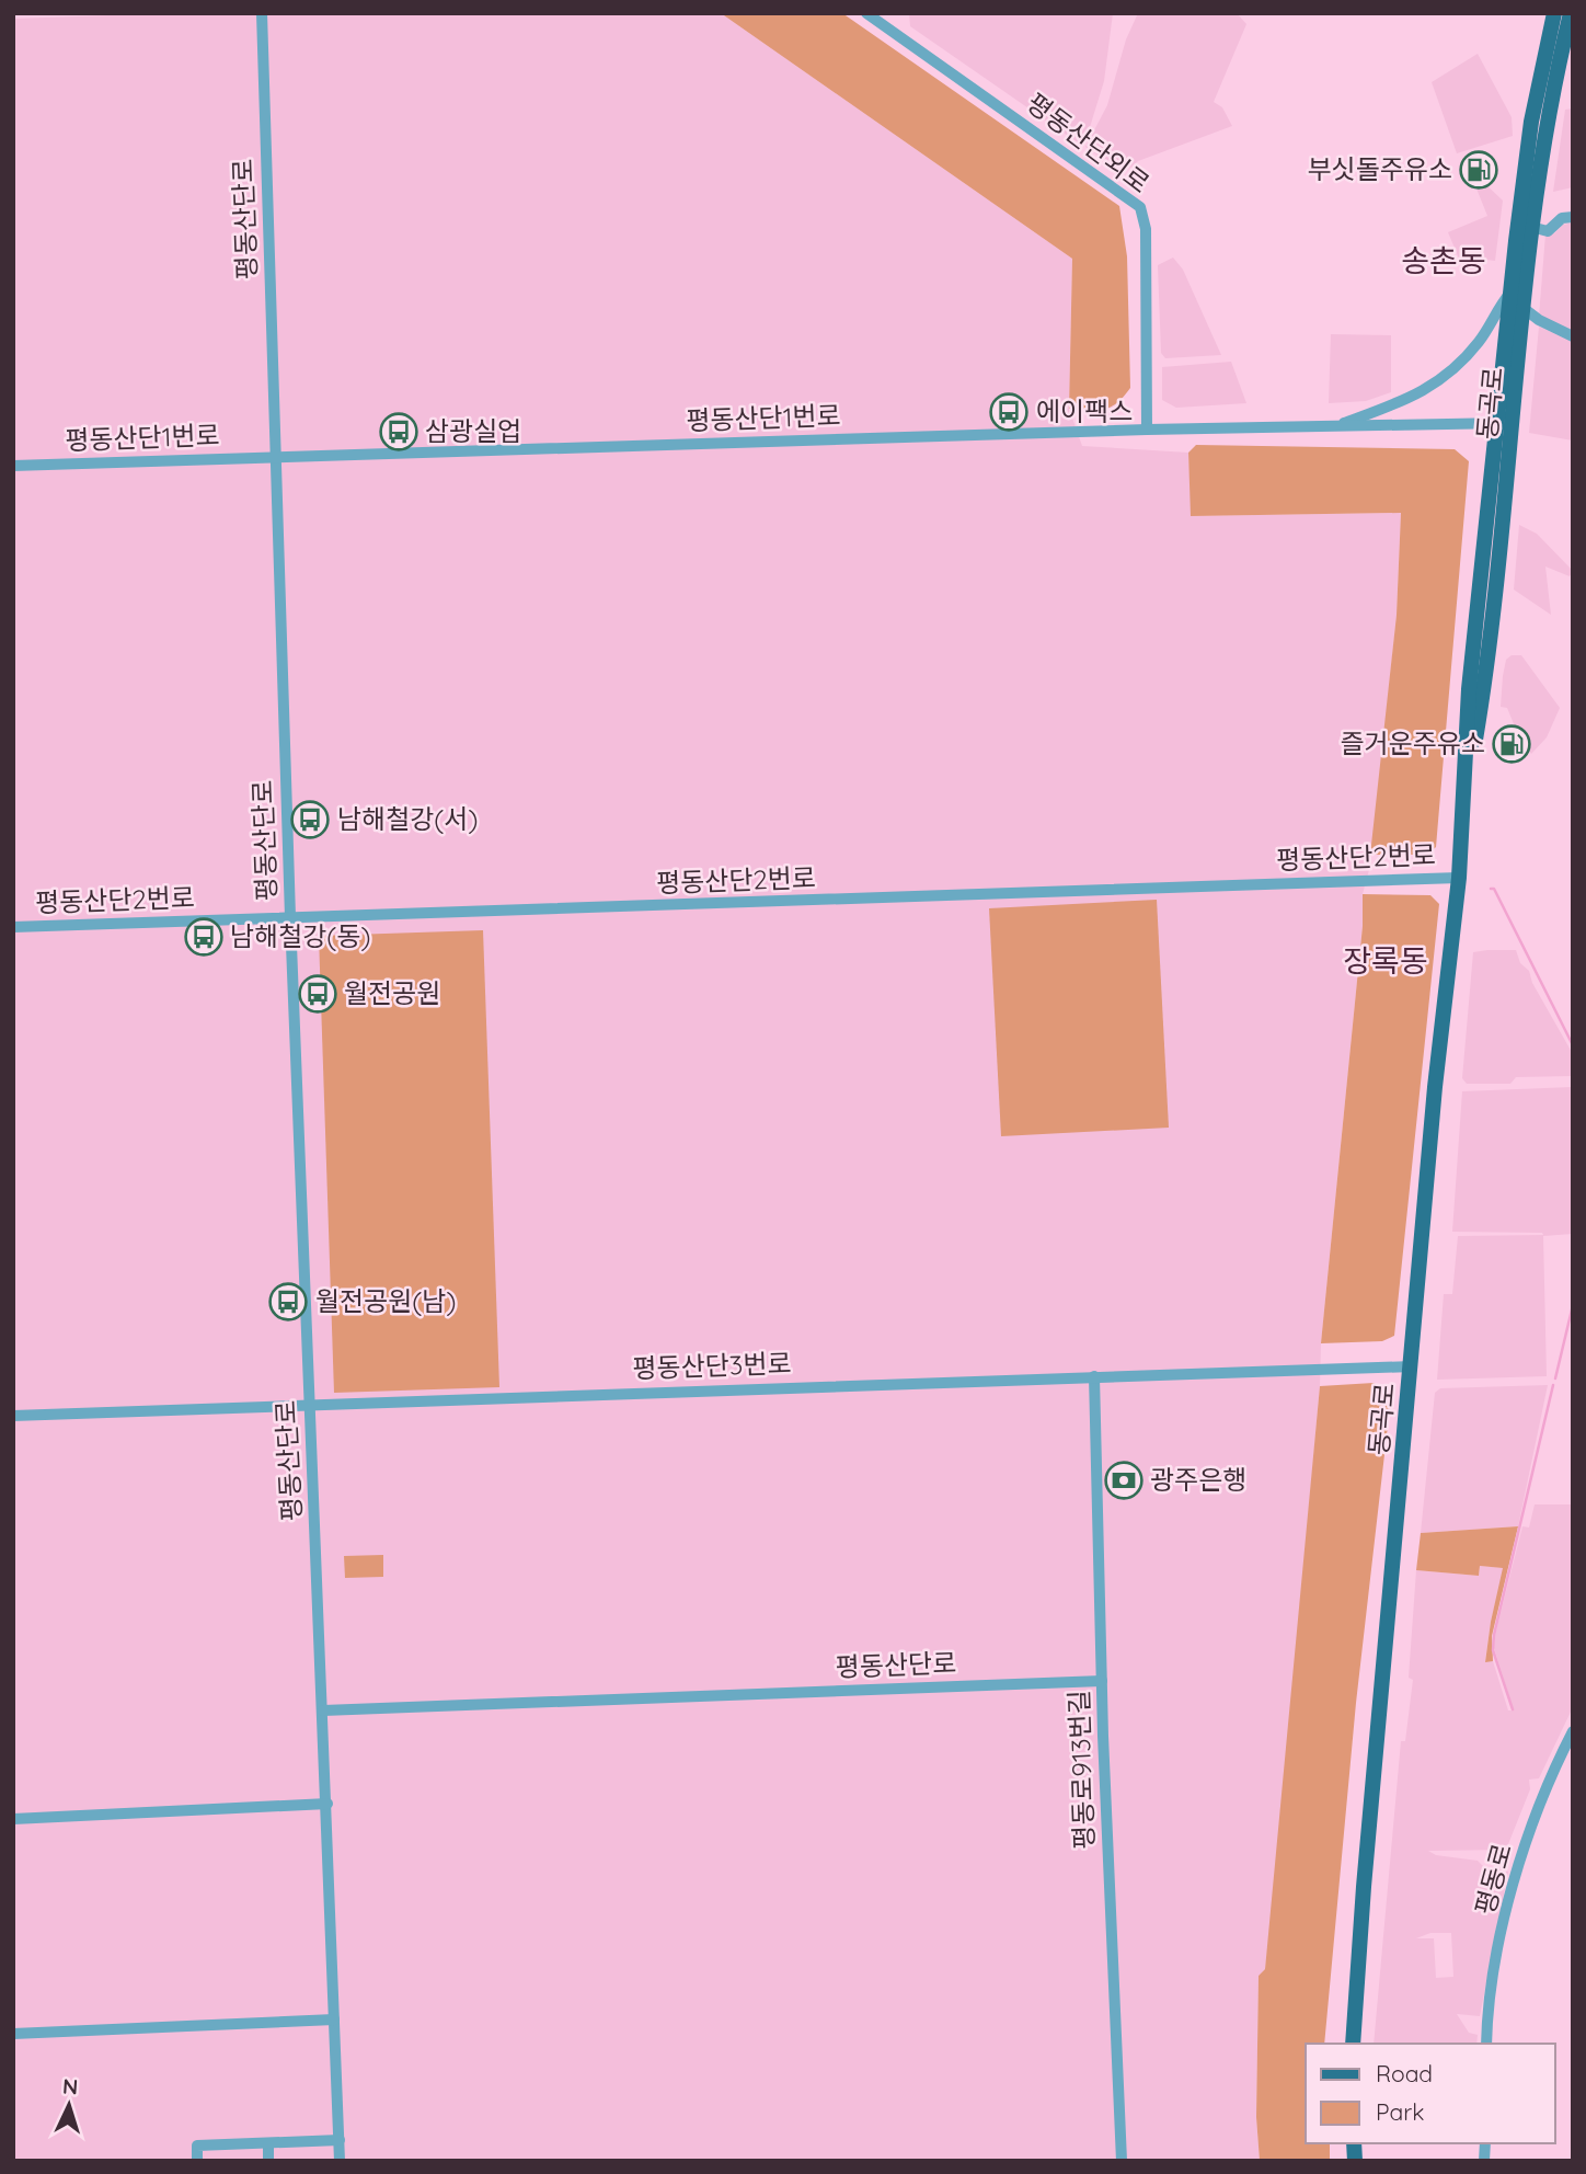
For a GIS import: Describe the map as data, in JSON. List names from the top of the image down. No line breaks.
{"streets":{"main road":["동곡로"],"street":["평동산단외로","평동산단로","평동산단1번로","평동산단2번로","평동산단3번로","평동로913번길","평동로"]},"crossings":[["평동산단외로","평동산단1번로"],["평동산단로","평동산단1번로"],["평동산단로","평동산단2번로"],["평동산단로","평동산단3번로"],["평동산단로","평동로913번길"],["동곡로","평동산단1번로"],["동곡로","평동산단2번로"],["동곡로","평동산단3번로"],["평동산단3번로","평동로913번길"]],"districts":["송촌동","장록동"],"places":{"fuel station":["부싯돌주유소","즐거운주유소"],"bus stop":["에이팩스","삼광실업","남해철강(서)","남해철강(동)","월전공원","월전공원(남)"],"bank":["광주은행"]},"legend":["Road","Park"],"north":"top"}
